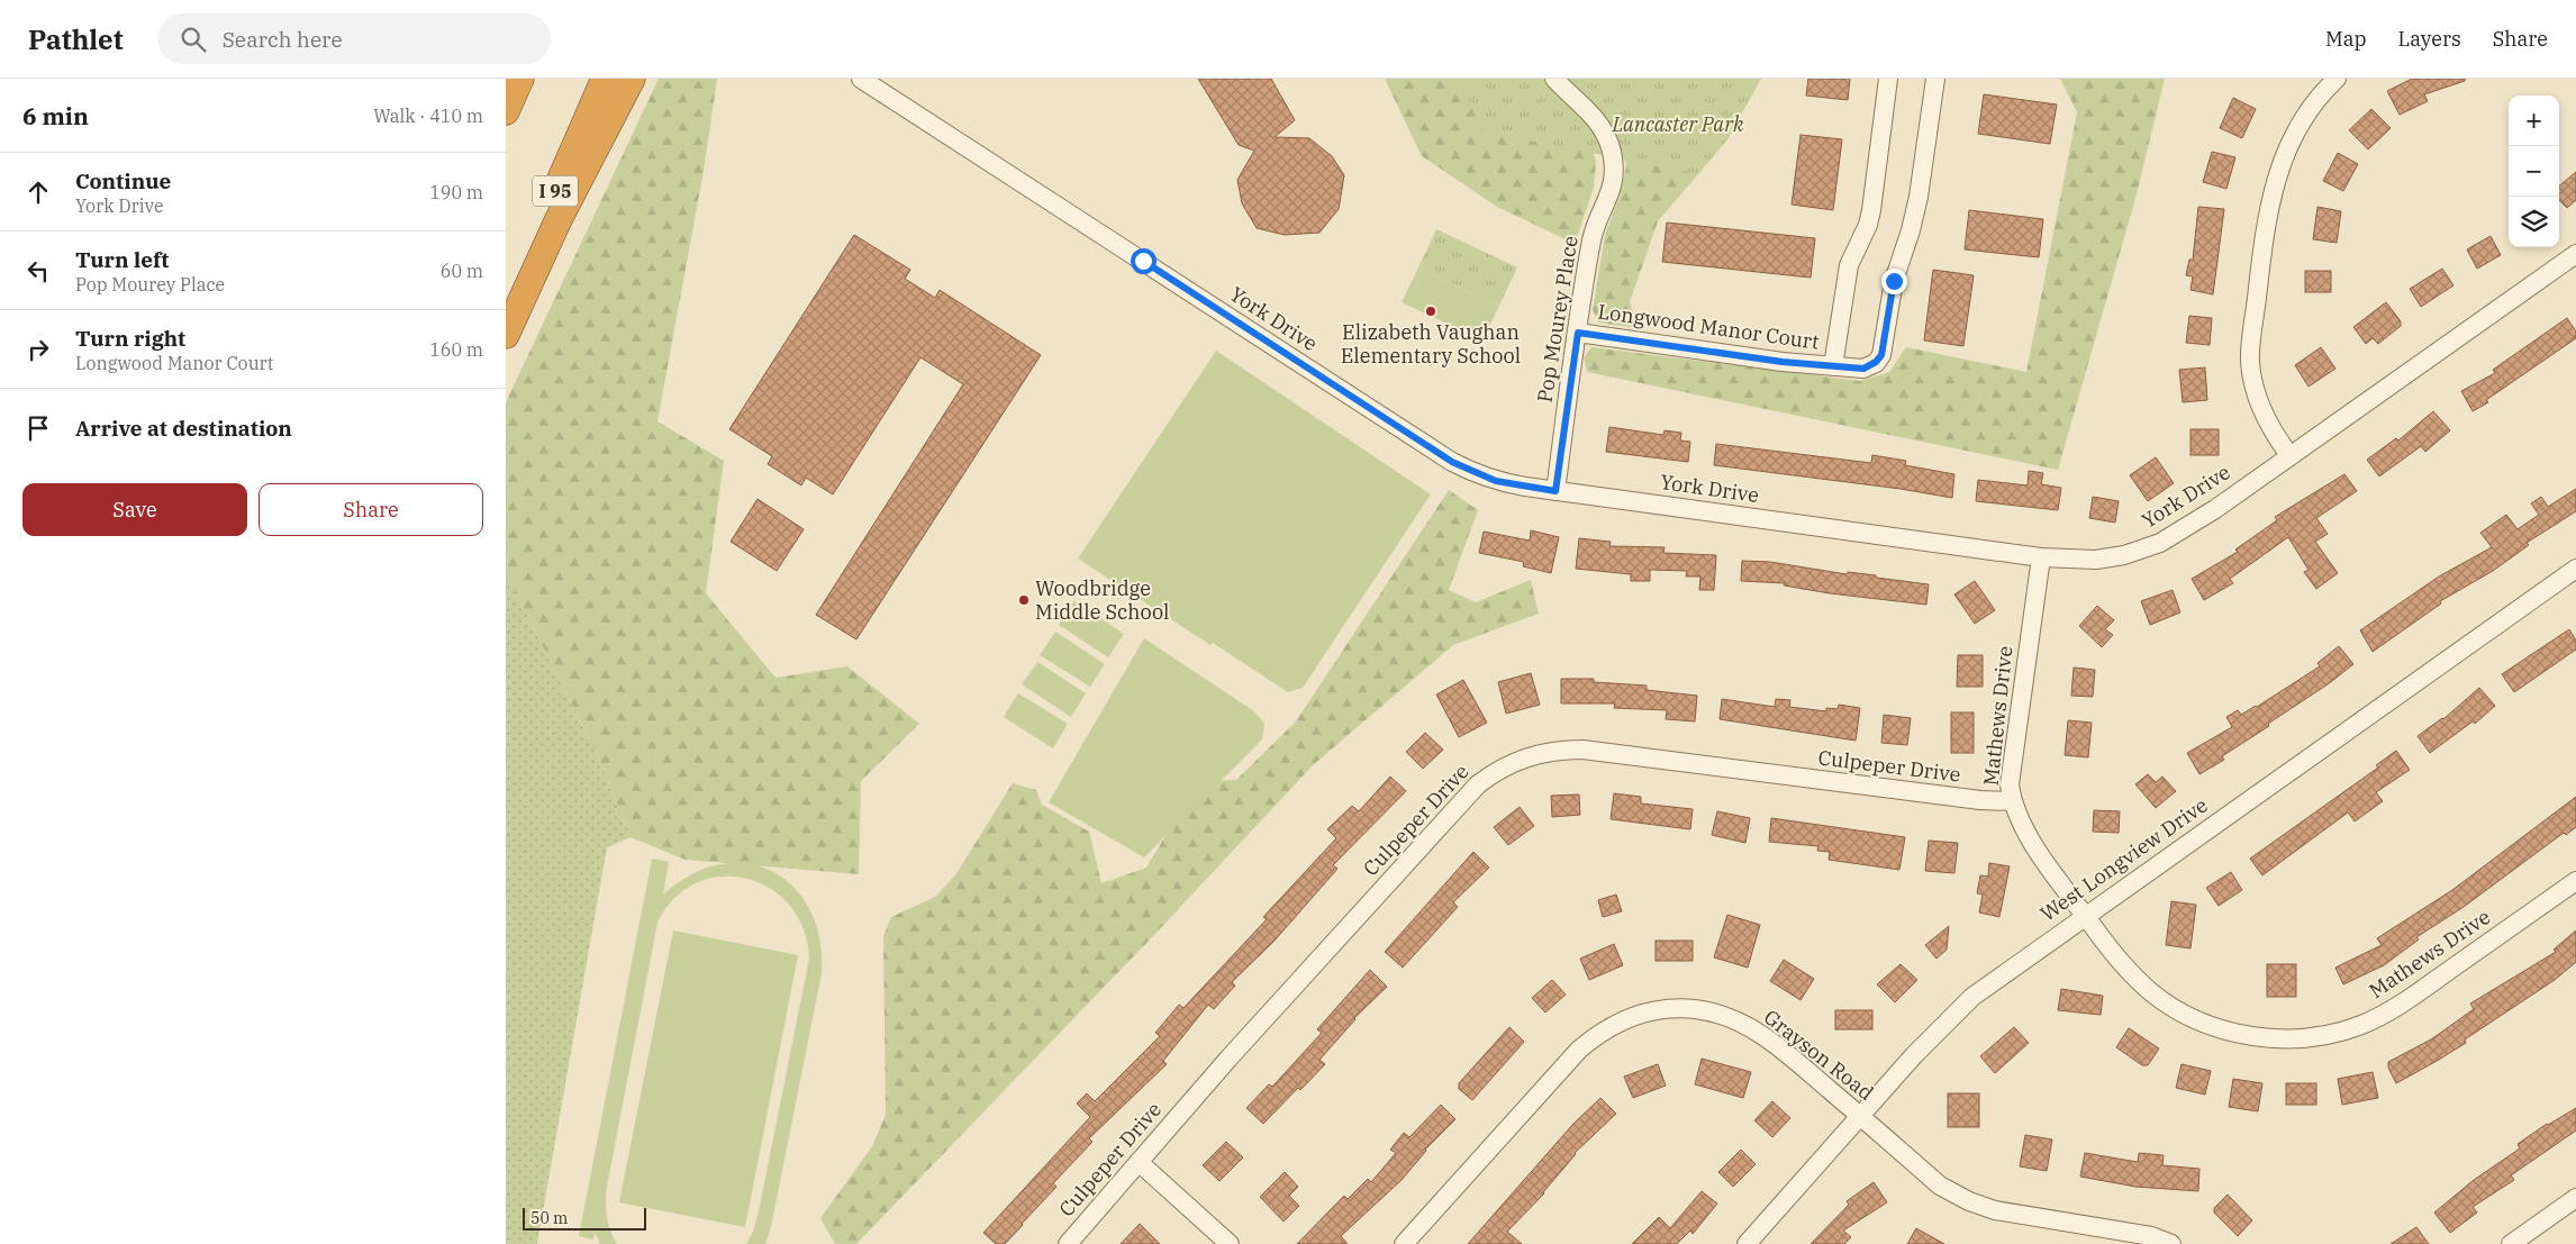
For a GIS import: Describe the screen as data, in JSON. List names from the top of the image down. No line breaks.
{"streets":{"highway":["I 95"],"street":["York Drive","Pop Mourey Place","Longwood Manor Court","Mathews Drive","Culpeper Drive","West Longview Drive","Grayson Road"]},"crossings":[["York Drive","Pop Mourey Place"],["York Drive","Mathews Drive"],["Pop Mourey Place","Longwood Manor Court"],["Mathews Drive","Culpeper Drive"],["Mathews Drive","West Longview Drive"],["West Longview Drive","Grayson Road"]],"parks":["Lancaster Park"],"places":["Elizabeth Vaughan Elementary School","Woodbridge Middle School"],"scale_bar":"50 m","page":{"header":"Pathlet","search":"Search here","nav":["Map","Layers","Share"],"heading":["6 min","Walk · 410 m"],"map_buttons":["+","−"],"list":[["Continue","York Drive","190 m"],["Turn left","Pop Mourey Place","60 m"],["Turn right","Longwood Manor Court","160 m"],"Arrive at destination"],"buttons":["Save","Share"],"scale":"50 m"}}
